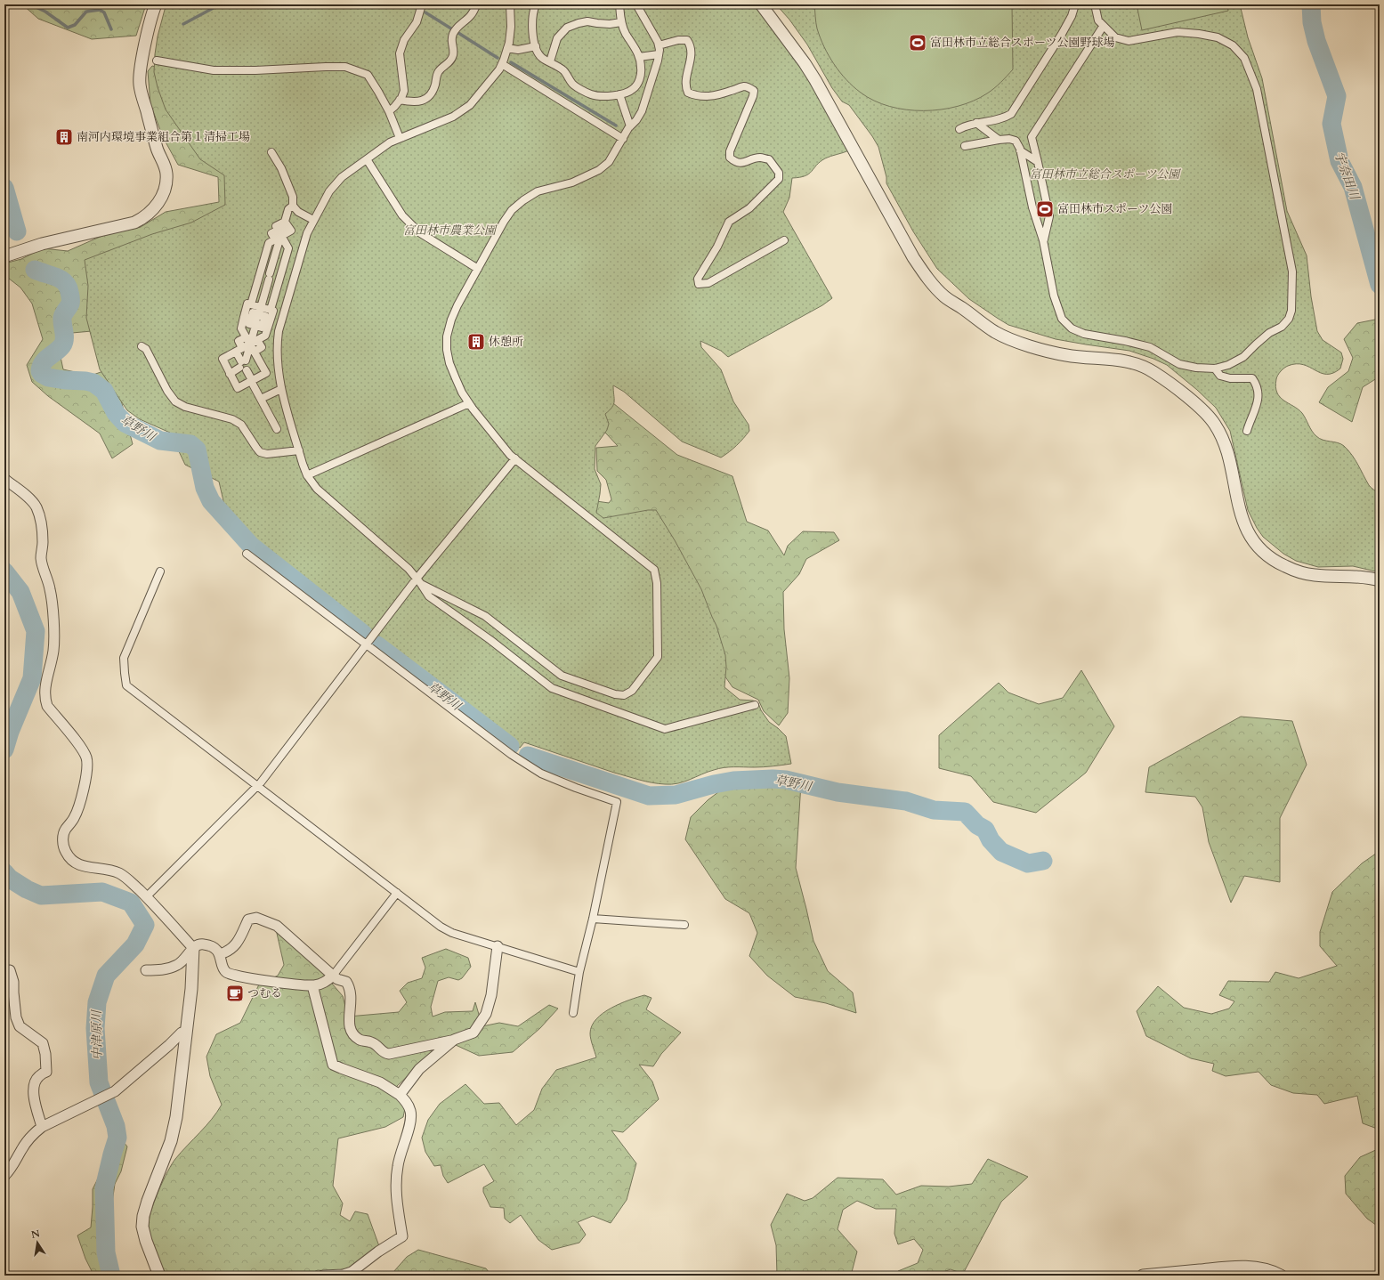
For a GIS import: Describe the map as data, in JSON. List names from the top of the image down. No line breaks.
{"water":["宇奈田川","草野川","中津原川"],"parks":["富田林市立総合スポーツ公園","富田林市農業公園"],"places":{"sports":["富田林市立総合スポーツ公園野球場","富田林市スポーツ公園"],"building":["南河内環境事業組合第１清掃工場","休憩所"],"cafe":["つむる"]},"north":"top"}
